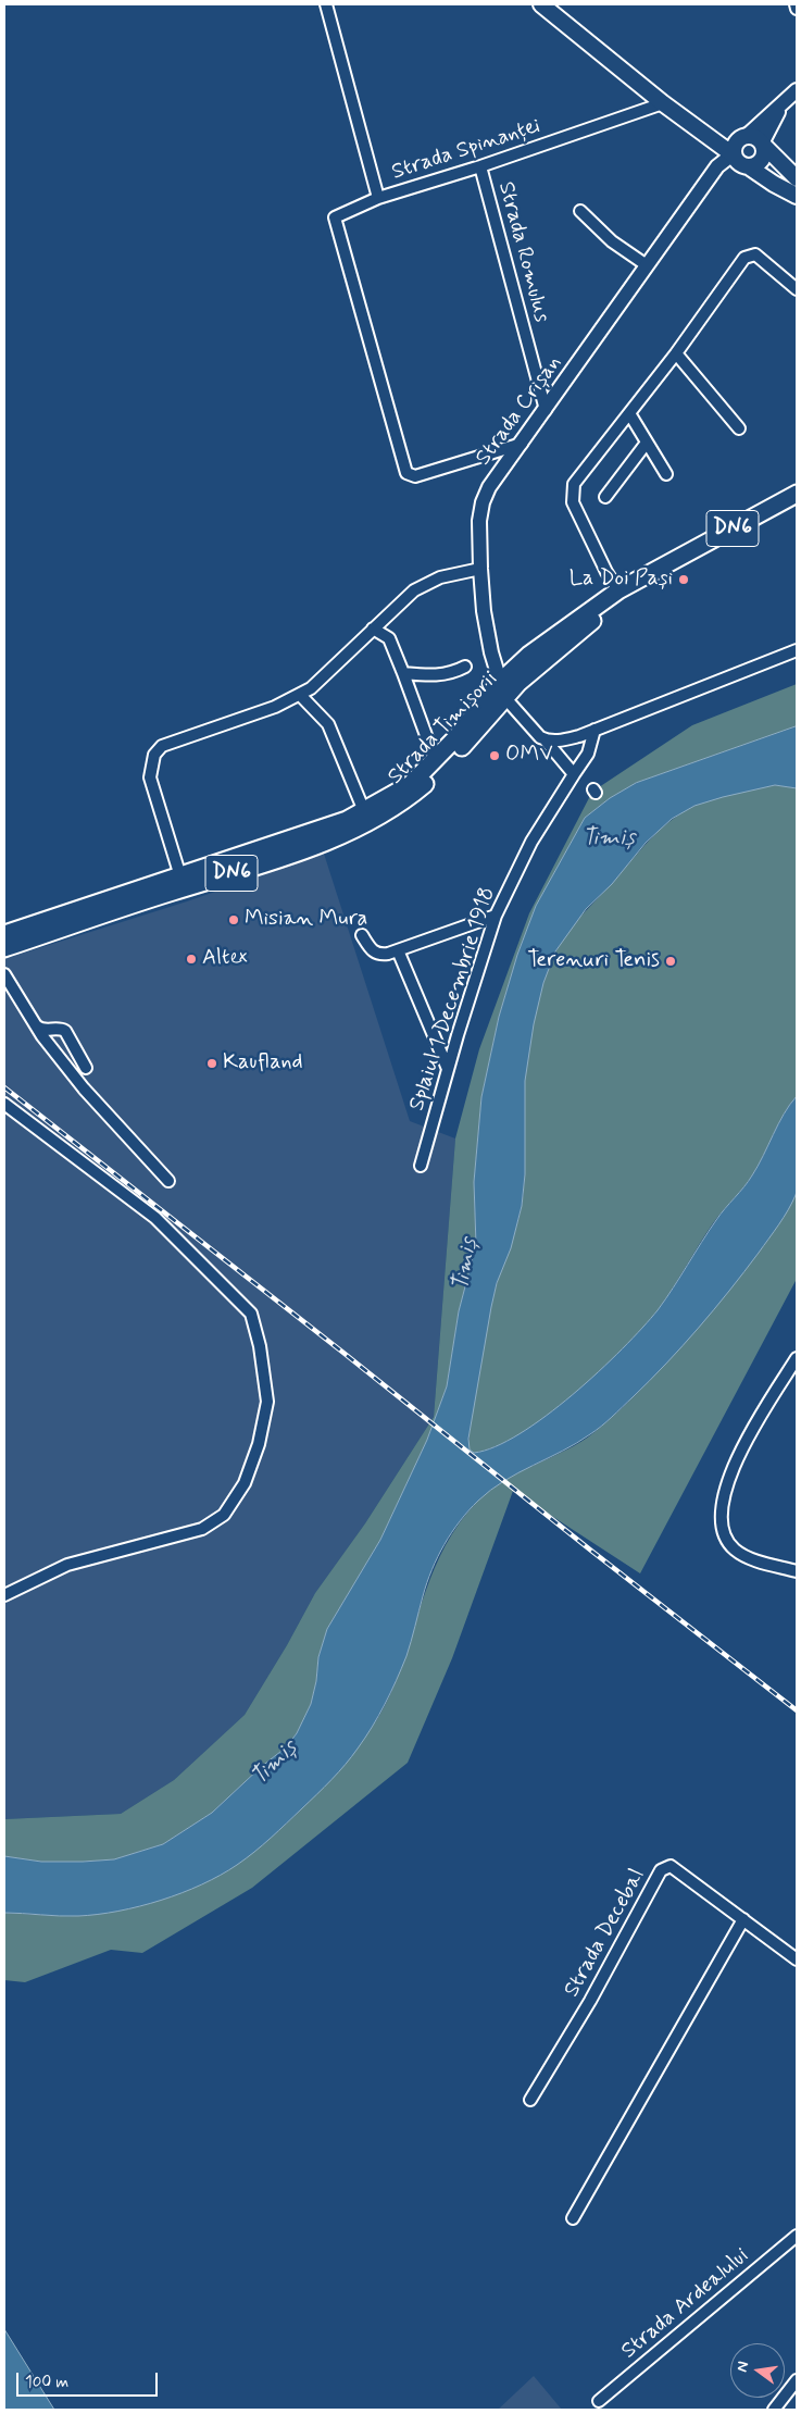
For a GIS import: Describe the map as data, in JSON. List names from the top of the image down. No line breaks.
{"streets":{"main road":["DN6","Strada Timișorii"],"street":["Strada Spinanței","Strada Romulus","Strada Crișan","Splaiul 1 Decembrie 1918","Strada Decebal","Strada Ardealului"]},"crossings":[["Strada Spinanței","Strada Romulus"],["Strada Romulus","Strada Crișan"],["Strada Crișan","Strada Timișorii"]],"water":["Timiș"],"places":["La Doi Pași","OMV","Misian Mura","Altex","Terenuri Tenis","Kaufland"],"scale_bar":"100 m","north":"left"}
